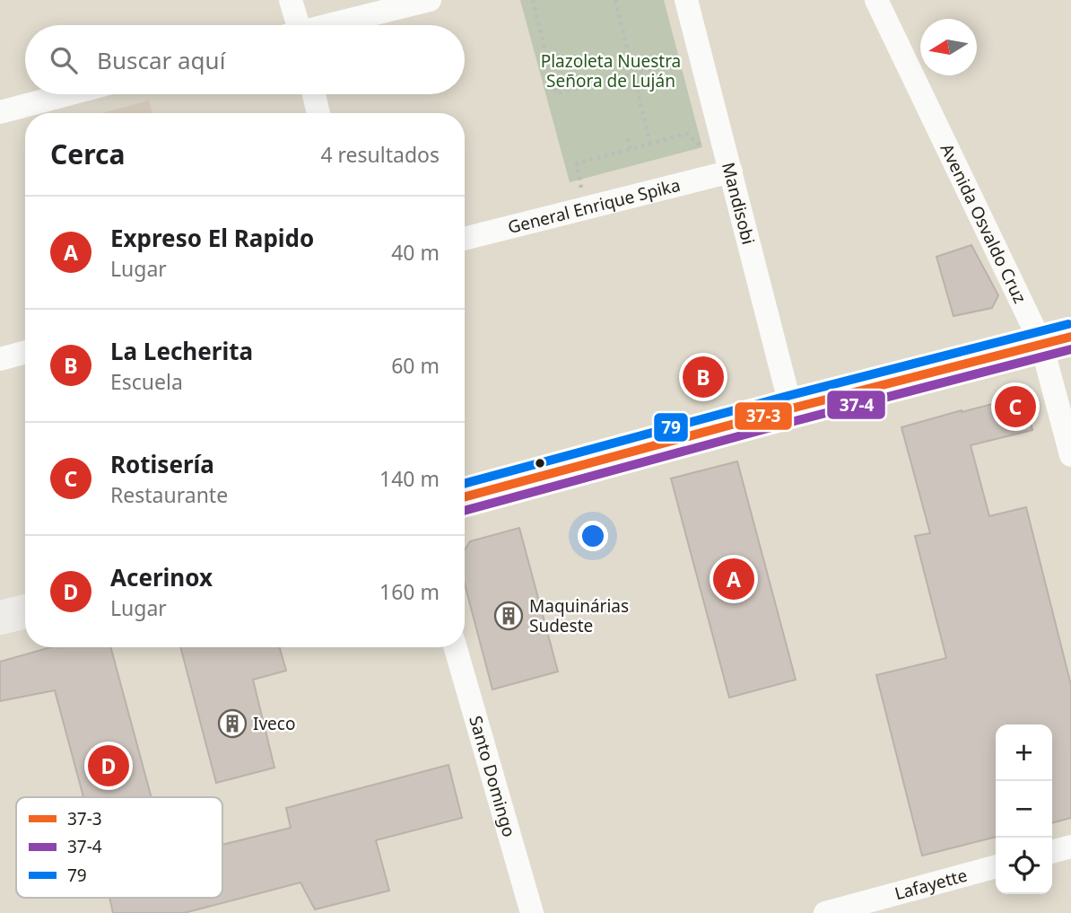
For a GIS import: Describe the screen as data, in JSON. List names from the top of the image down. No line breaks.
{"streets":{"street":["Mandisobi","General Enrique Spika","Avenida Osvaldo Cruz","Santo Domingo","Lafayette"]},"crossings":[["Mandisobi","General Enrique Spika"]],"parks":["Plazoleta Nuestra Señora de Luján"],"places":{"building":["Maquinárias Sudeste","Iveco"]},"lines":["transit line 79","transit line 37-3","transit line 37-4"],"legend":["37-3","37-4","79"],"north":"left","page":{"search":"Buscar aquí","heading":["Cerca","4 resultados"],"list":[{"mark":"A","name":"Expreso El Rapido","note":"Lugar","value":"40 m"},{"mark":"B","name":"La Lecherita","note":"Escuela","value":"60 m"},{"mark":"C","name":"Rotisería","note":"Restaurante","value":"140 m"},{"mark":"D","name":"Acerinox","note":"Lugar","value":"160 m"}],"pins":["B","C","A","D"],"map_buttons":["+","−"]}}
